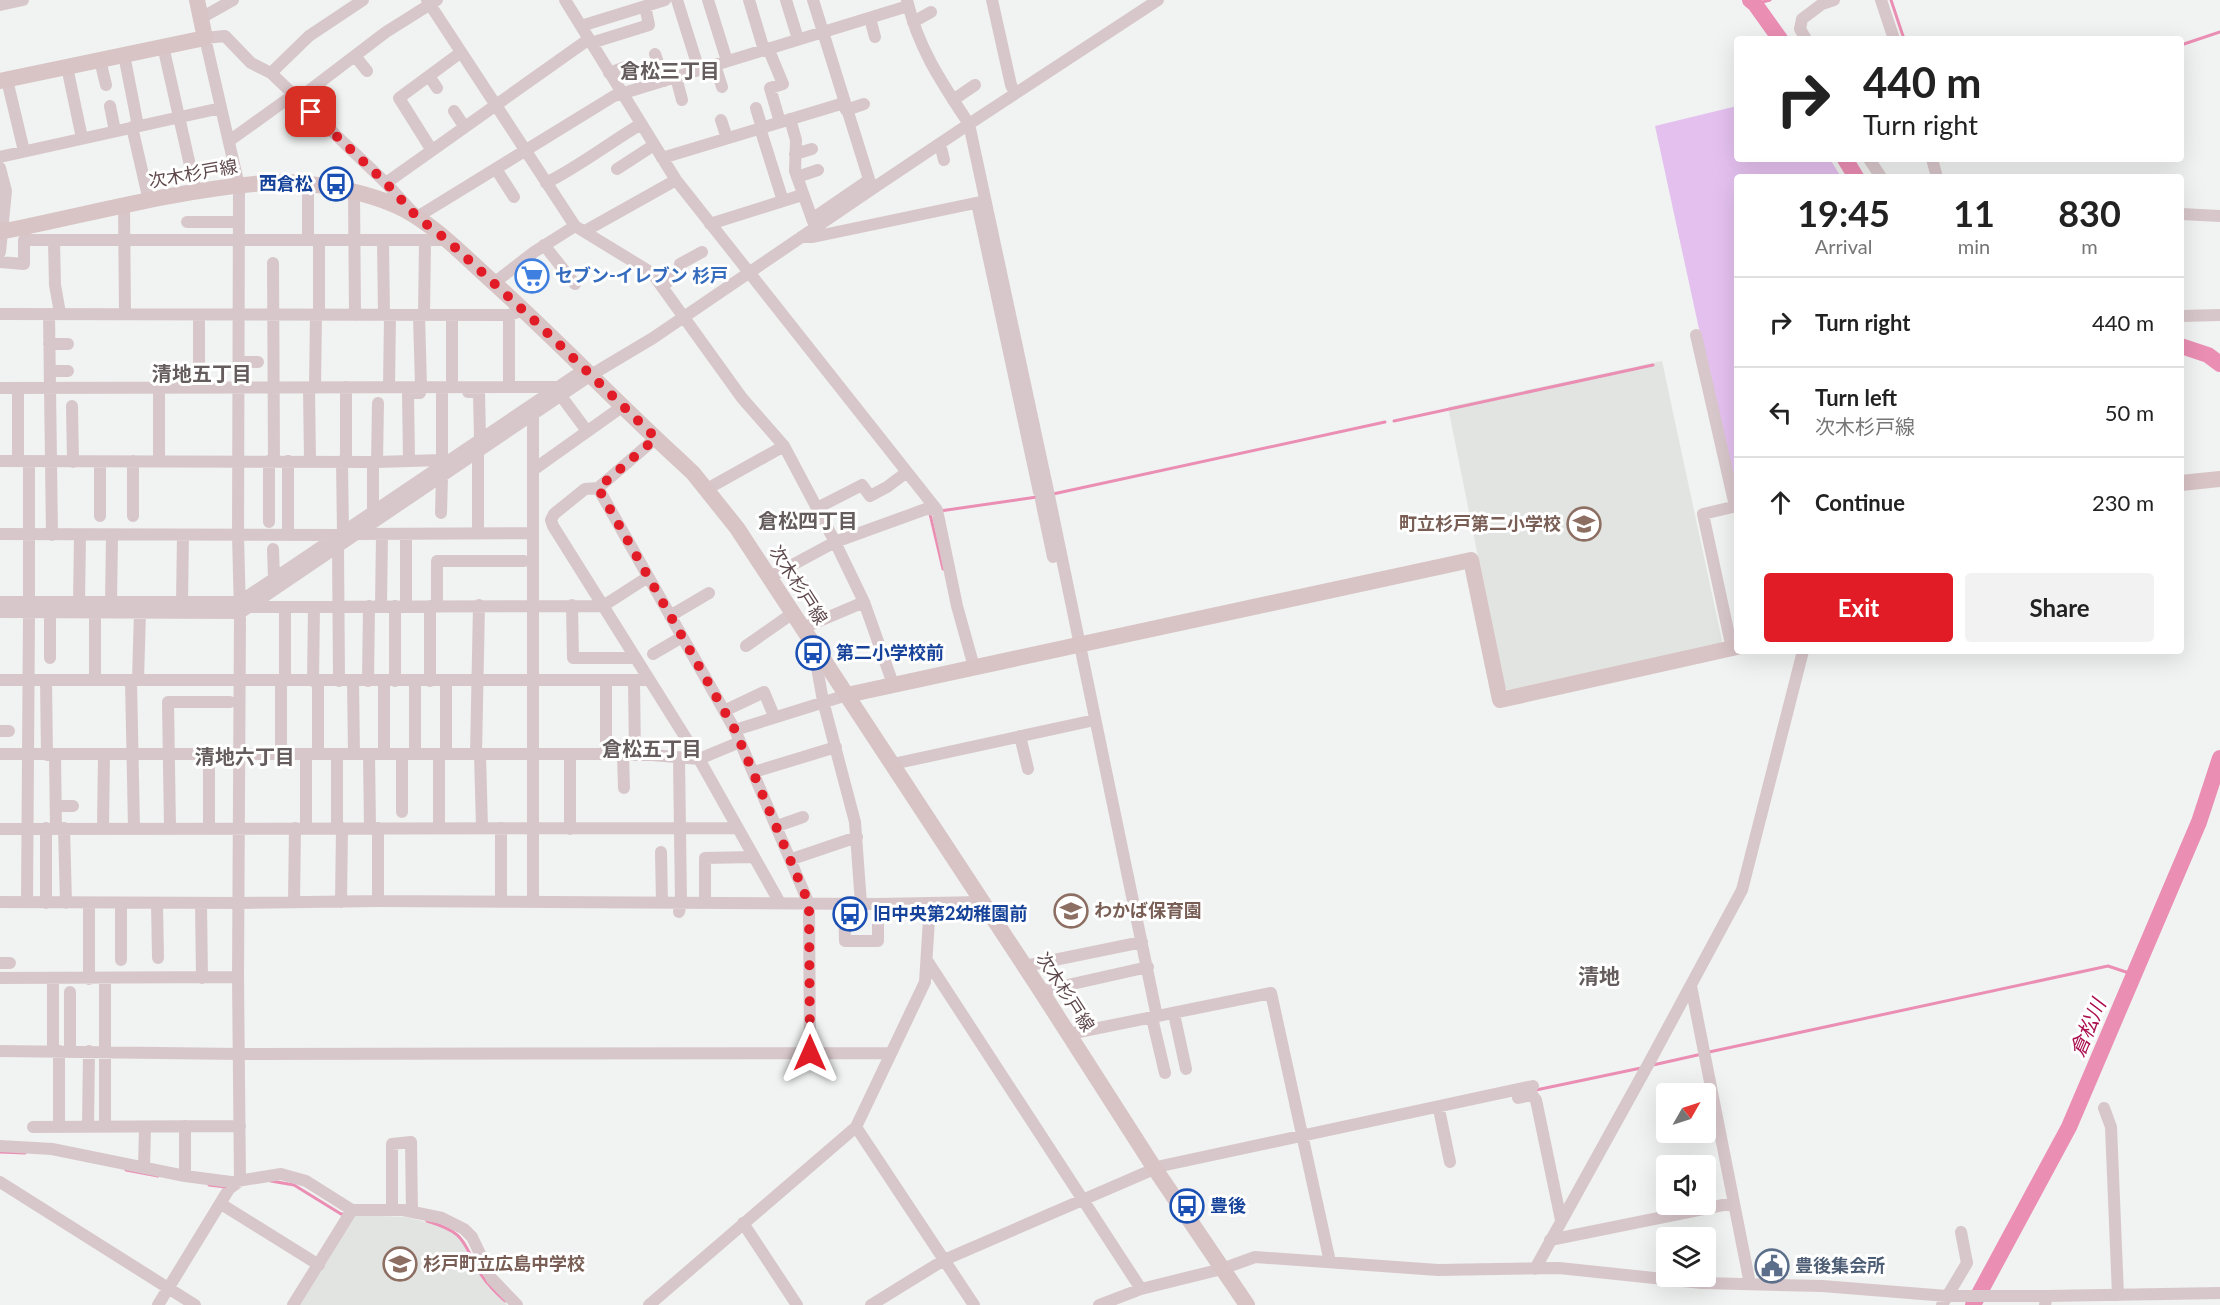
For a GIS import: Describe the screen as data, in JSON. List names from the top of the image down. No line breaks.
{"streets":{"main road":["次木杉戸線"]},"districts":["倉松三丁目","清地五丁目","倉松四丁目","倉松五丁目","清地六丁目","清地"],"water":["倉松川"],"places":{"bus stop":["西倉松","第二小学校前","旧中央第2幼稚園前","豊後"],"supermarket":["セブン-イレブン 杉戸"],"school or university":["町立杉戸第二小学校","わかば保育園","杉戸町立広島中学校"],"public building":["豊後集会所"]},"north":"top right","page":{"turn":["440 m","Turn right"],"eta":["19:45","Arrival","11","min","830","m"],"list":[{"name":"Turn right","value":"440 m"},{"name":"Turn left","note":"次木杉戸線","value":"50 m"},{"name":"Continue","value":"230 m"}],"buttons":["Exit","Share"]}}
